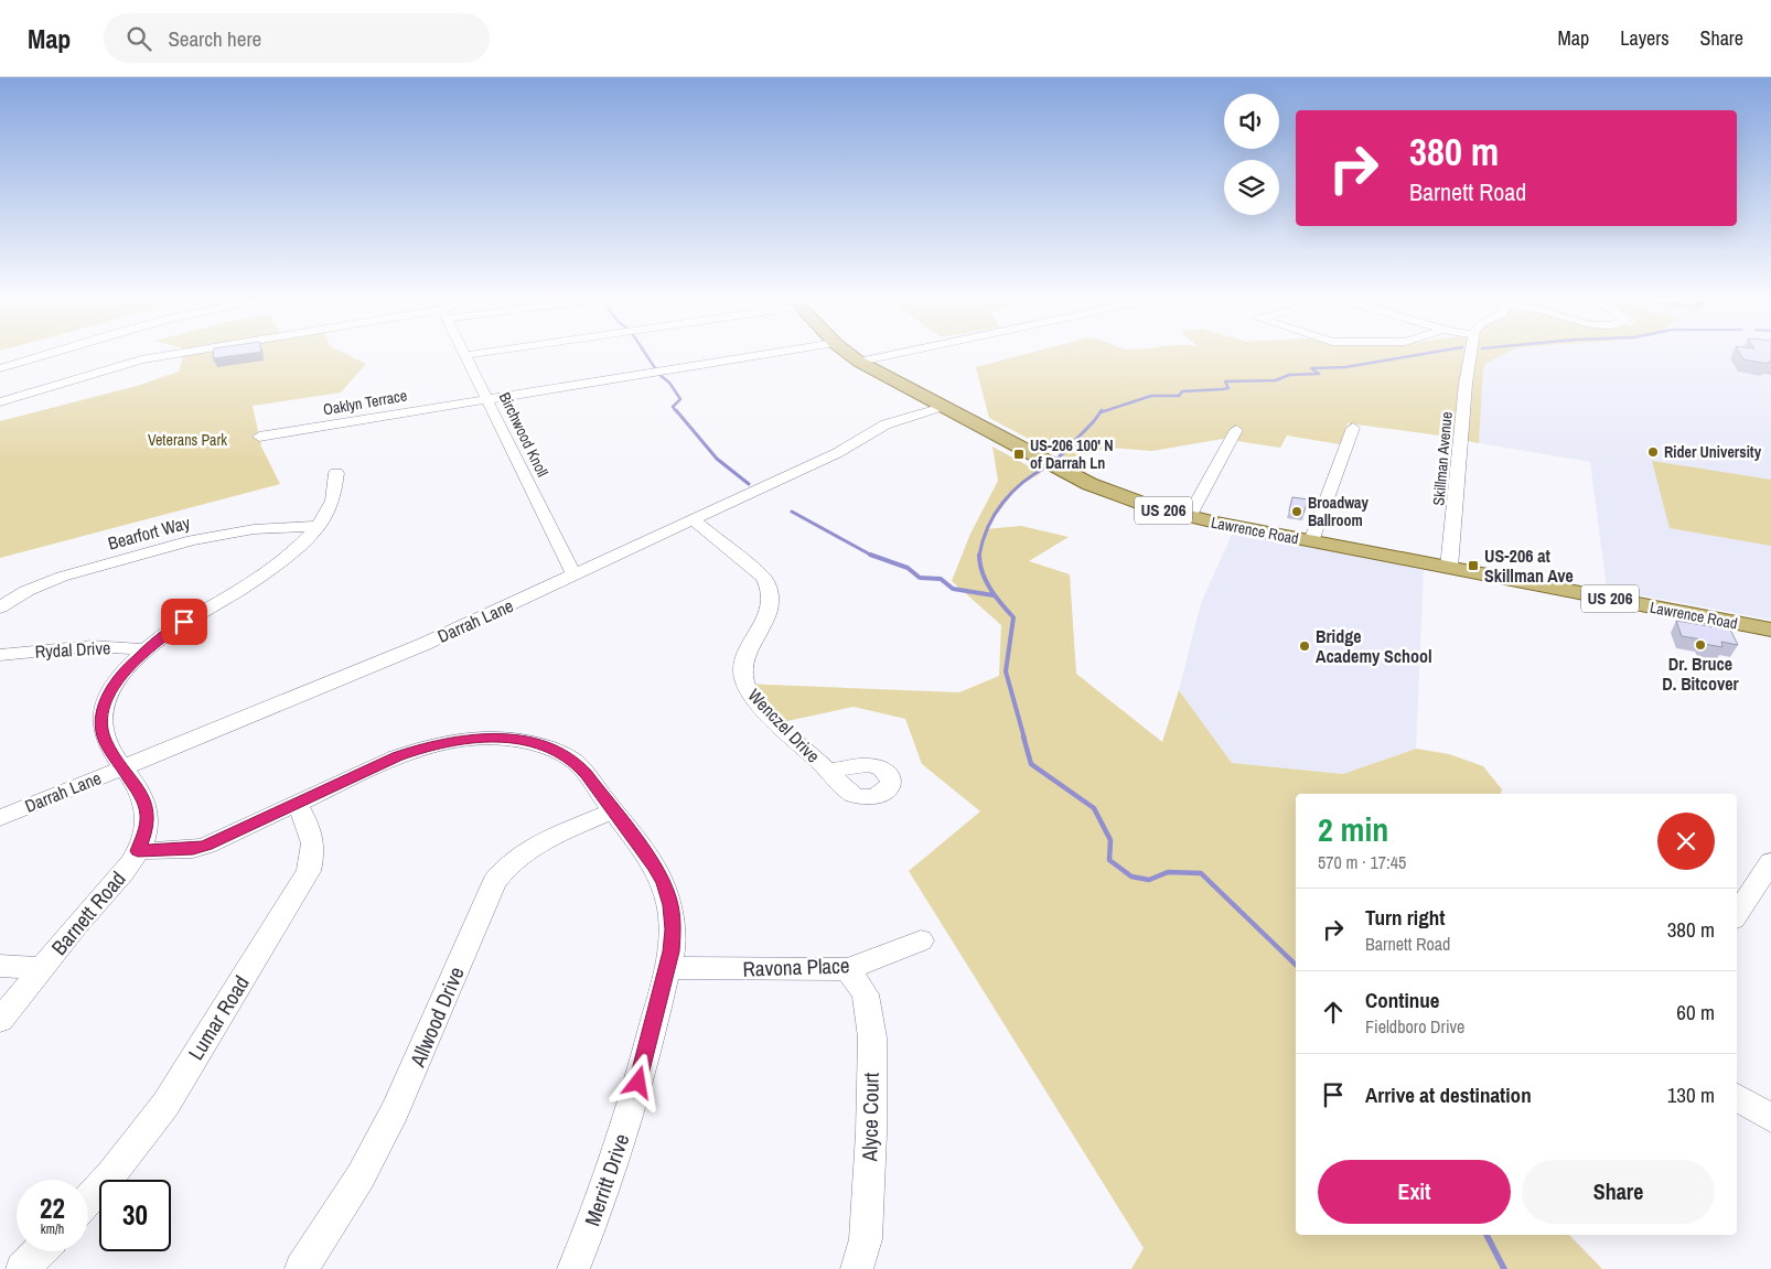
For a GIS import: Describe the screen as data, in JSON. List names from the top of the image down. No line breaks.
{"streets":{"main road":["US 206","Lawrence Road"],"street":["Oaklyn Terrace","Birchwood Knoll","Skillman Avenue","Bearfort Way","Darrah Lane","Rydal Drive","Wenczel Drive","Barnett Road","Ravona Place","Allwood Drive","Lumar Road","Alyce Court","Merritt Drive"]},"crossings":[["Oaklyn Terrace","Birchwood Knoll"],["Birchwood Knoll","Darrah Lane"],["Skillman Avenue","Lawrence Road"],["Lawrence Road","Darrah Lane"],["Bearfort Way","Barnett Road"],["Darrah Lane","Wenczel Drive"],["Darrah Lane","Barnett Road"],["Rydal Drive","Barnett Road"],["Barnett Road","Merritt Drive"],["Ravona Place","Alyce Court"],["Ravona Place","Merritt Drive"],["Allwood Drive","Merritt Drive"],["Lumar Road","Merritt Drive"]],"parks":["Veterans Park"],"places":{"other":["Rider University","Broadway Ballroom","Dr. Bruce D. Bitcover","Bridge Academy School"],"transit":["US-206 100' N of Darrah Ln","US-206 at Skillman Ave"]},"page":{"header":"Map","search":"Search here","nav":["Map","Layers","Share"],"turn":["380 m","Barnett Road"],"heading":["2 min","570 m · 17:45"],"list":[{"name":"Turn right","note":"Barnett Road","value":"380 m"},{"name":"Continue","note":"Fieldboro Drive","value":"60 m"},{"name":"Arrive at destination","value":"130 m"}],"buttons":["Exit","Share"],"speed":"22 km/h","limit":"30"}}
